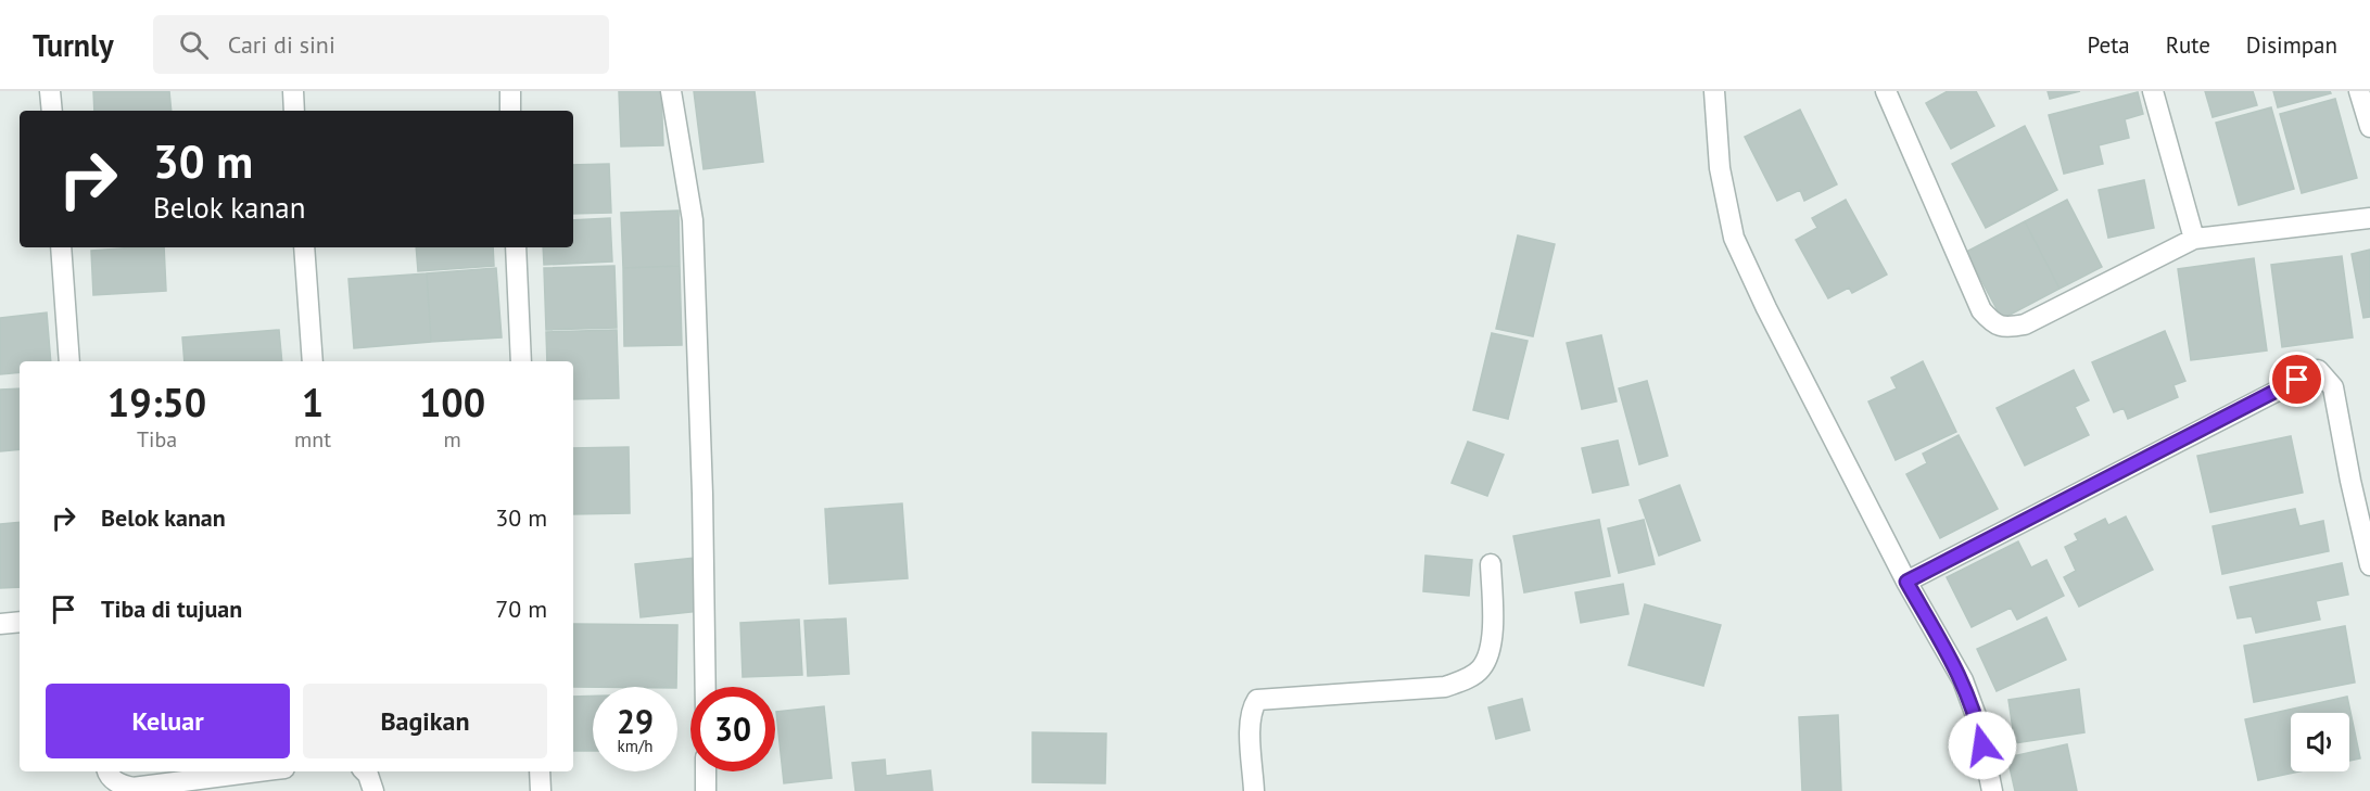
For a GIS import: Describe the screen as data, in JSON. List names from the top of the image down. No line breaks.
{"page":{"header":"Turnly","search":"Cari di sini","nav":["Peta","Rute","Disimpan"],"turn":["30 m","Belok kanan"],"eta":["19:50","Tiba","1","mnt","100","m"],"list":[{"name":"Belok kanan","value":"30 m"},{"name":"Tiba di tujuan","value":"70 m"}],"buttons":["Keluar","Bagikan"],"speed":"29 km/h","limit":"30"}}
